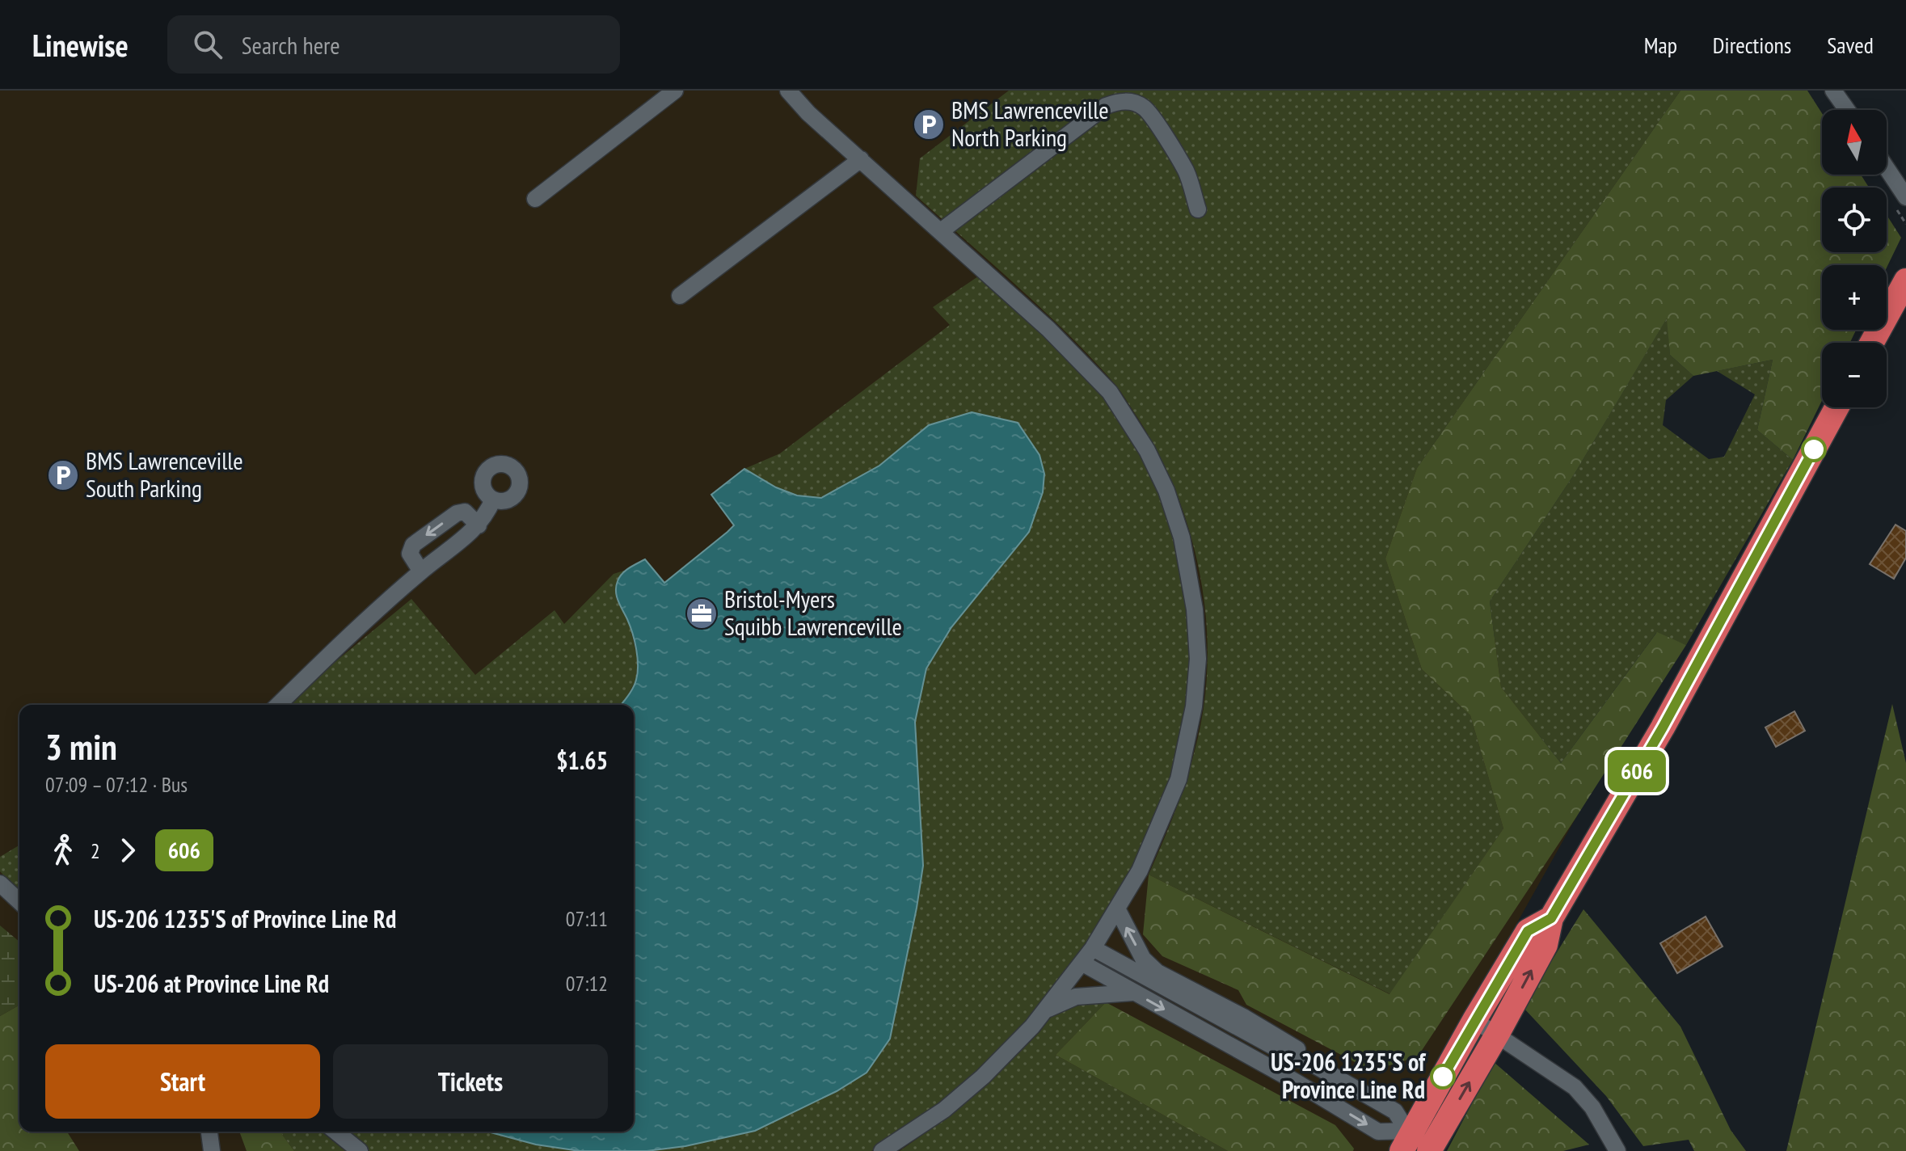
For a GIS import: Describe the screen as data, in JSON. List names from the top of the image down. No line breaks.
{"places":{"parking":["BMS Lawrenceville North Parking","BMS Lawrenceville South Parking"],"office":["Bristol-Myers Squibb Lawrenceville"],"other":["US-206 1235'S of Province Line Rd"]},"lines":["bus line 606"],"north":"top","page":{"header":"Linewise","search":"Search here","nav":["Map","Directions","Saved"],"on_map":"606","map_buttons":["+","−"],"heading":["3 min","07:09 – 07:12 · Bus","$1.65"],"legs":["2","606"],"list":[{"name":"US-206 1235'S of Province Line Rd","value":"07:11"},{"name":"US-206 at Province Line Rd","value":"07:12"}],"buttons":["Start","Tickets"]}}
